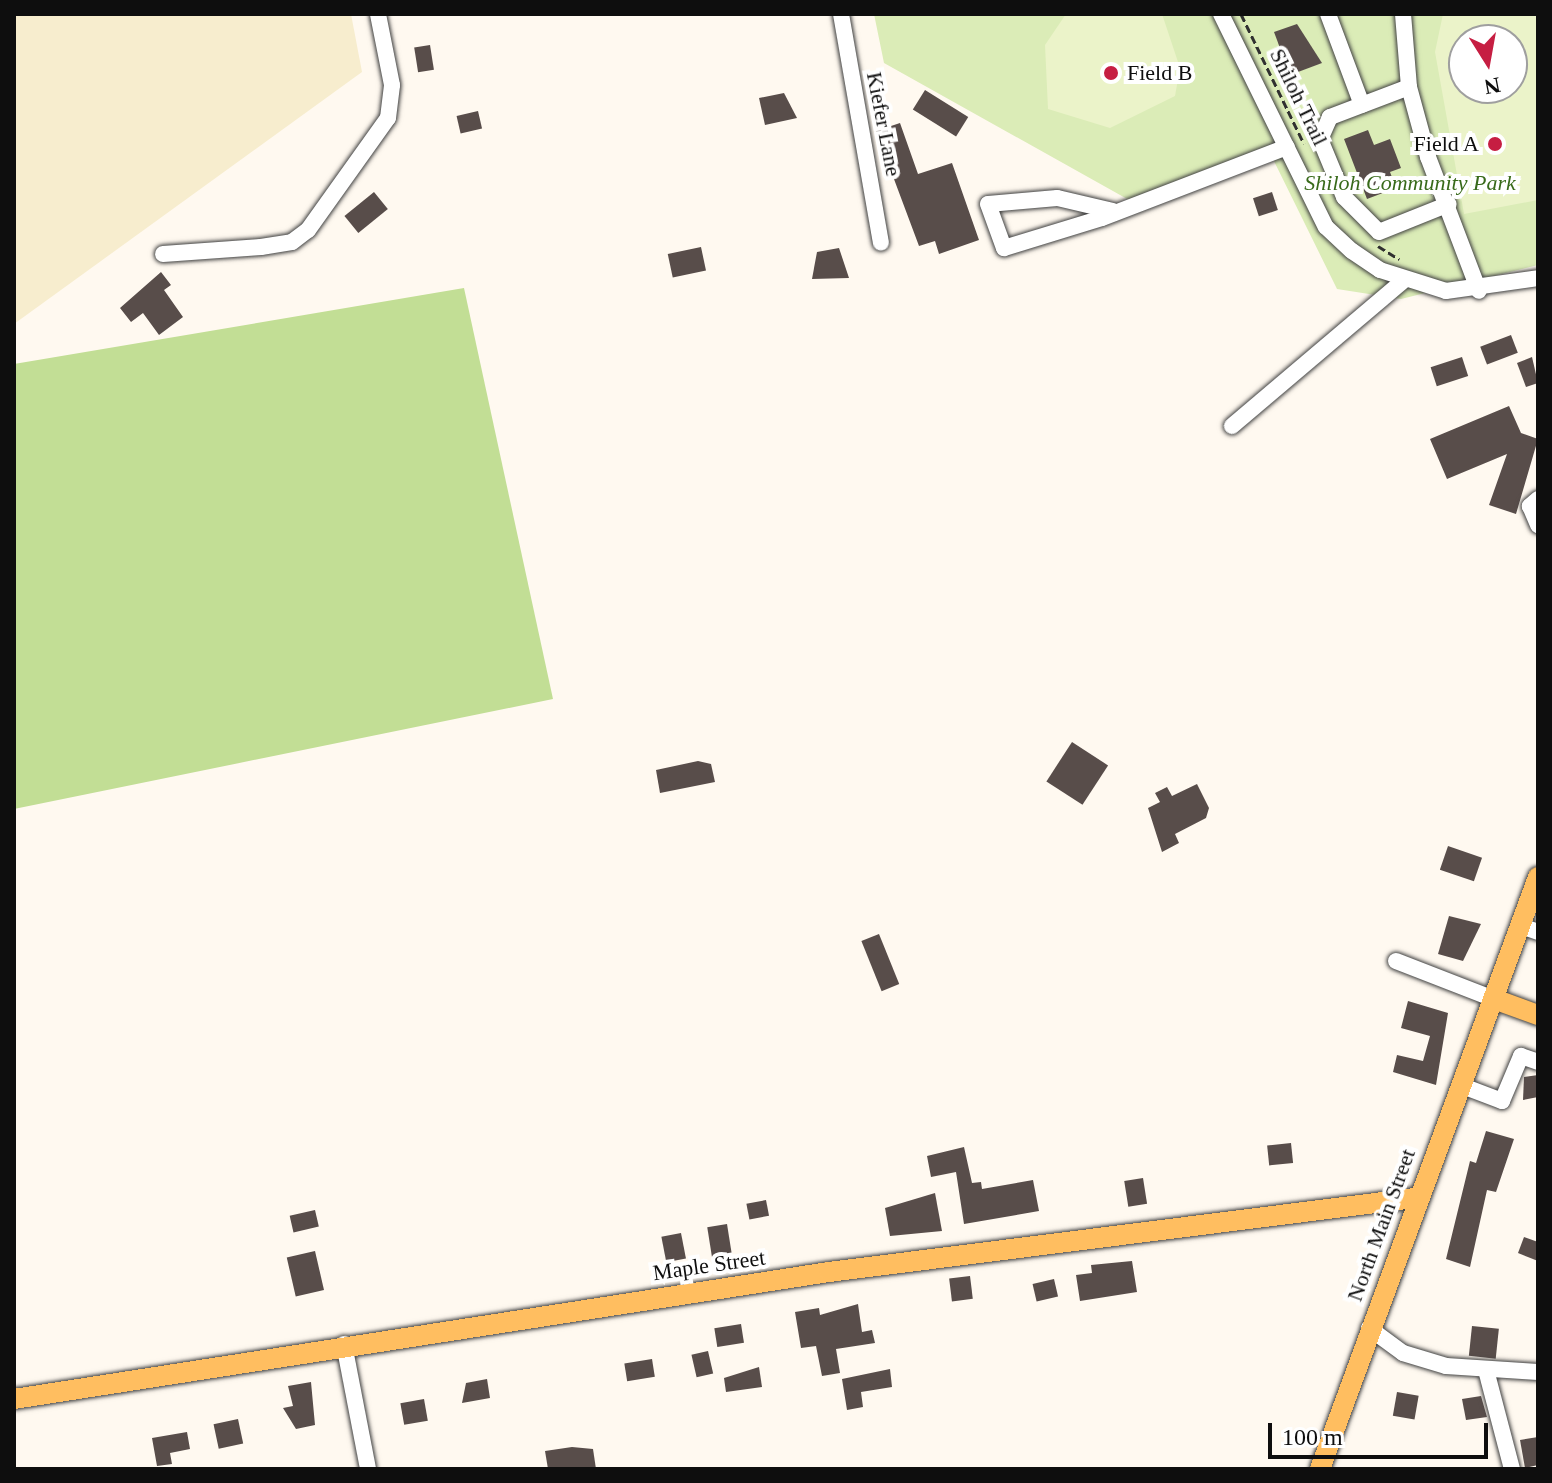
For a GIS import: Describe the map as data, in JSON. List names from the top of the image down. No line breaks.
{"streets":{"main road":["North Main Street","Maple Street"],"street":["Kiefer Lane"],"path":["Shiloh Trail"]},"crossings":[["North Main Street","Maple Street"]],"parks":["Shiloh Community Park"],"places":["Field B","Field A"],"scale_bar":"100 m","north":"bottom"}
